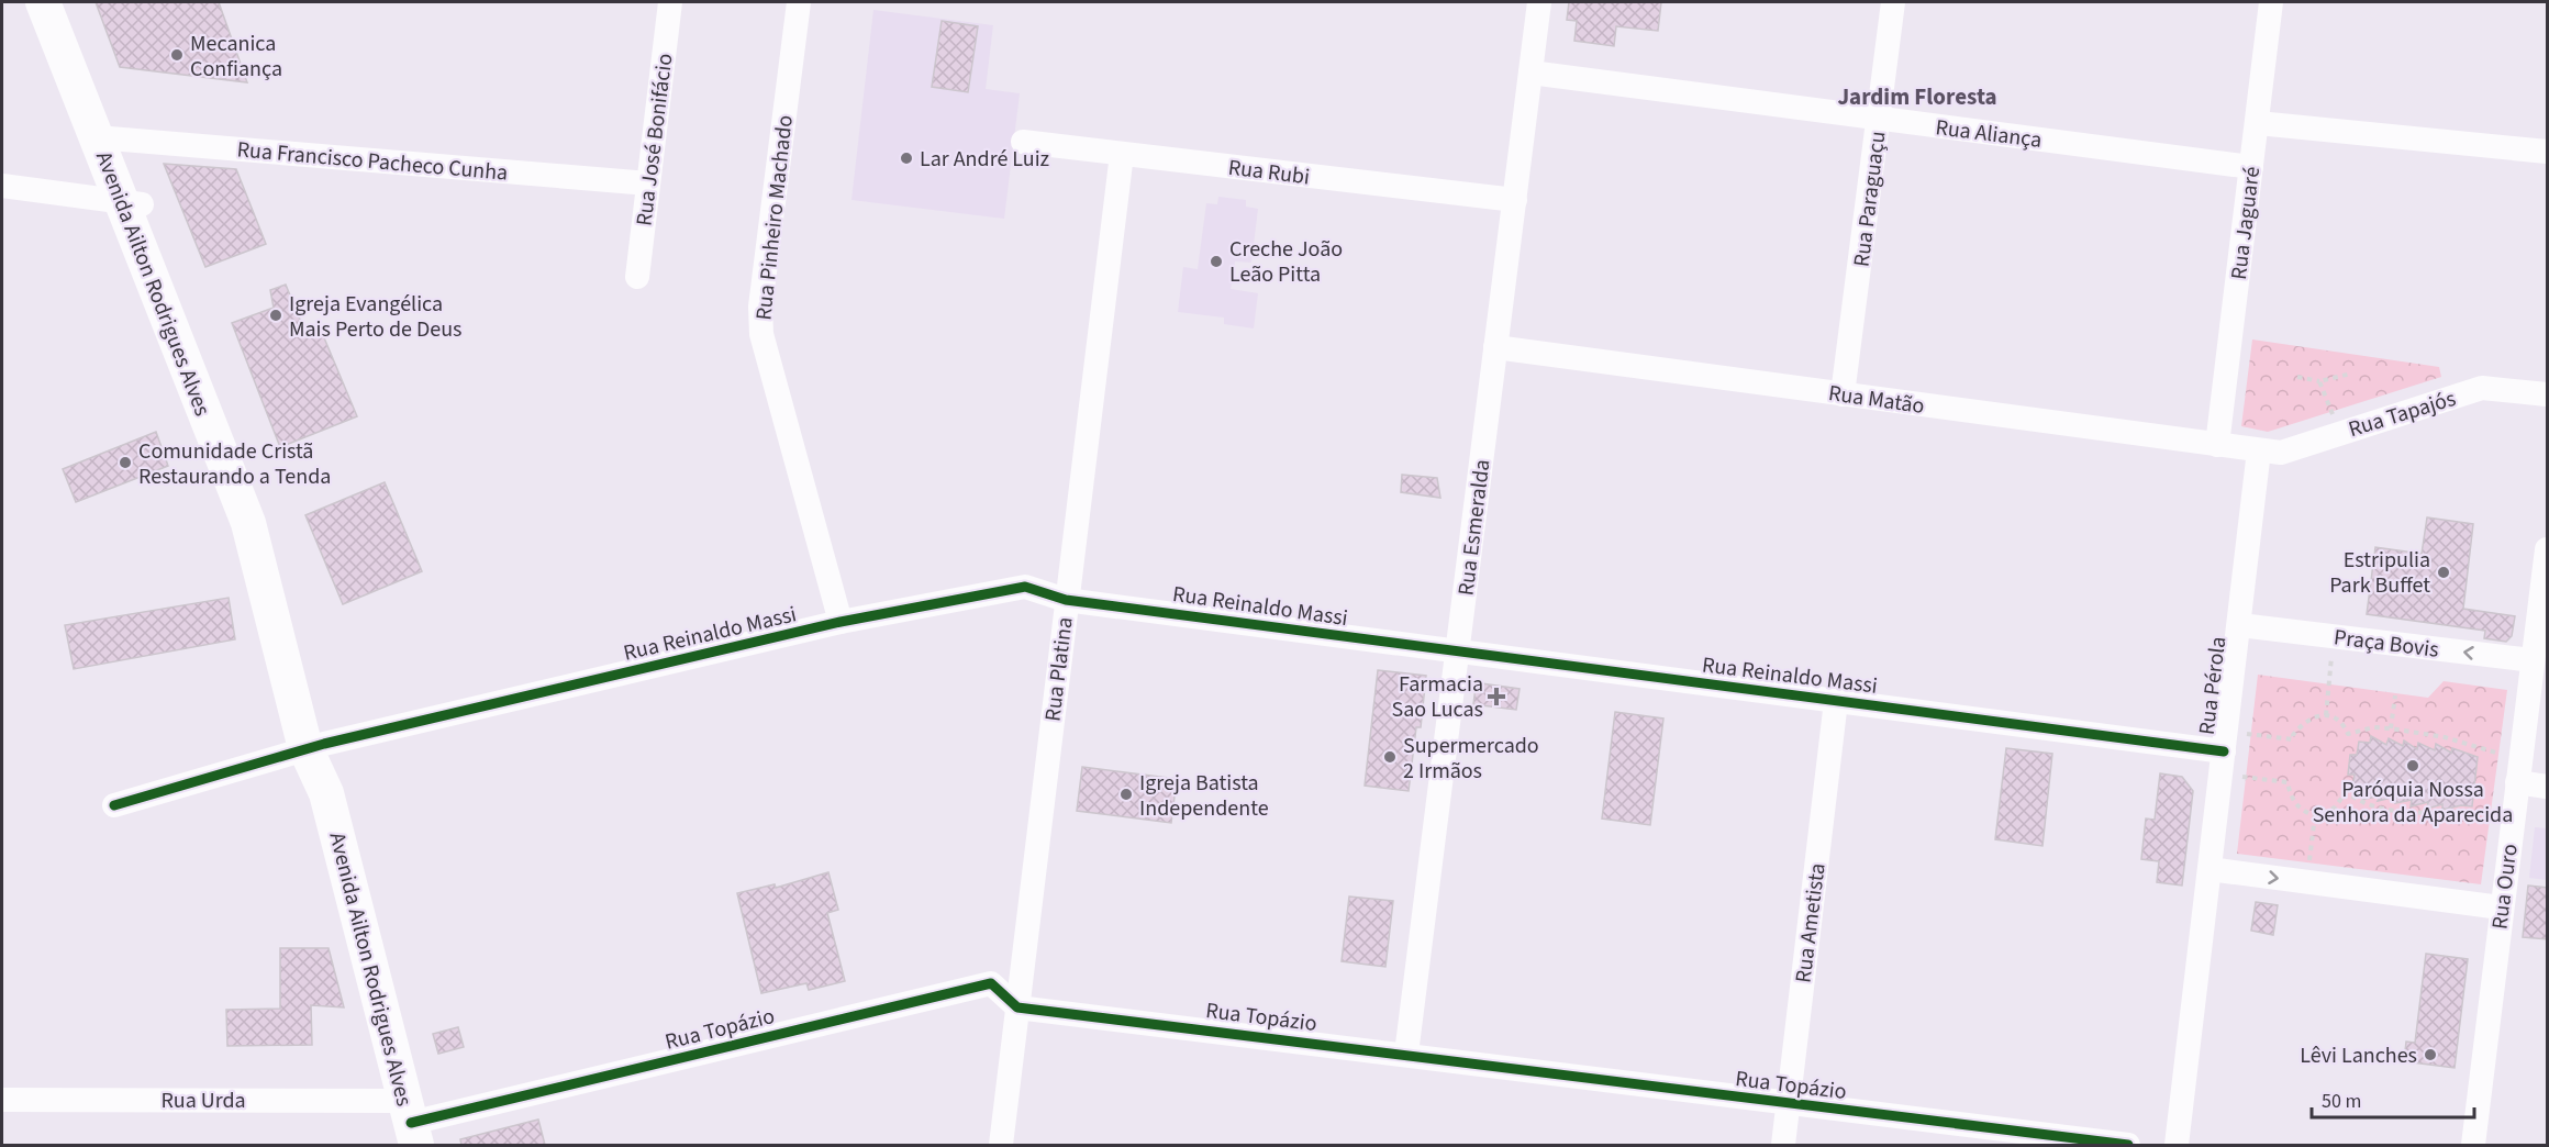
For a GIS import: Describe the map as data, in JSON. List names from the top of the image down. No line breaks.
{"streets":{"main road":["Avenida Ailton Rodrigues Alves"],"street":["Rua Aliança","Rua José Bonifácio","Rua Francisco Pacheco Cunha","Rua Rubi","Rua Paraguaçu","Rua Pinheiro Machado","Rua Jaguaré","Rua Matão","Rua Tapajós","Rua Esmeralda","Rua Reinaldo Massi","Praça Bovis","Rua Platina","Rua Pérola","Rua Ouro","Rua Ametista","Rua Topázio","Rua Urda"]},"crossings":[["Rua Aliança","Rua Paraguaçu"],["Rua Aliança","Rua Jaguaré"],["Rua Aliança","Rua Esmeralda"],["Rua José Bonifácio","Rua Francisco Pacheco Cunha"],["Rua Francisco Pacheco Cunha","Avenida Ailton Rodrigues Alves"],["Rua Rubi","Rua Esmeralda"],["Rua Rubi","Rua Platina"],["Rua Paraguaçu","Rua Matão"],["Rua Pinheiro Machado","Rua Reinaldo Massi"],["Rua Jaguaré","Rua Matão"],["Avenida Ailton Rodrigues Alves","Rua Reinaldo Massi"],["Avenida Ailton Rodrigues Alves","Rua Topázio"],["Avenida Ailton Rodrigues Alves","Rua Urda"],["Rua Matão","Rua Tapajós"],["Rua Matão","Rua Esmeralda"],["Rua Matão","Rua Pérola"],["Rua Tapajós","Rua Pérola"],["Rua Esmeralda","Rua Reinaldo Massi"],["Rua Esmeralda","Rua Topázio"],["Rua Reinaldo Massi","Rua Platina"],["Rua Reinaldo Massi","Rua Pérola"],["Rua Reinaldo Massi","Rua Ametista"],["Praça Bovis","Rua Pérola"],["Praça Bovis","Rua Ouro"],["Rua Platina","Rua Topázio"],["Rua Ametista","Rua Topázio"],["Rua Topázio","Rua Urda"]],"one_way":["Praça Bovis"],"districts":["Jardim Floresta"],"places":{"other":["Mecanica Confiança","Lar André Luiz","Creche João Leão Pitta","Igreja Evangélica Mais Perto de Deus","Comunidade Cristã Restaurando a Tenda","Estripulia Park Buffet","Supermercado 2 Irmãos","Paróquia Nossa Senhora da Aparecida","Igreja Batista Independente","Lêvi Lanches"],"health":["Farmacia Sao Lucas"]},"scale_bar":"50 m"}
